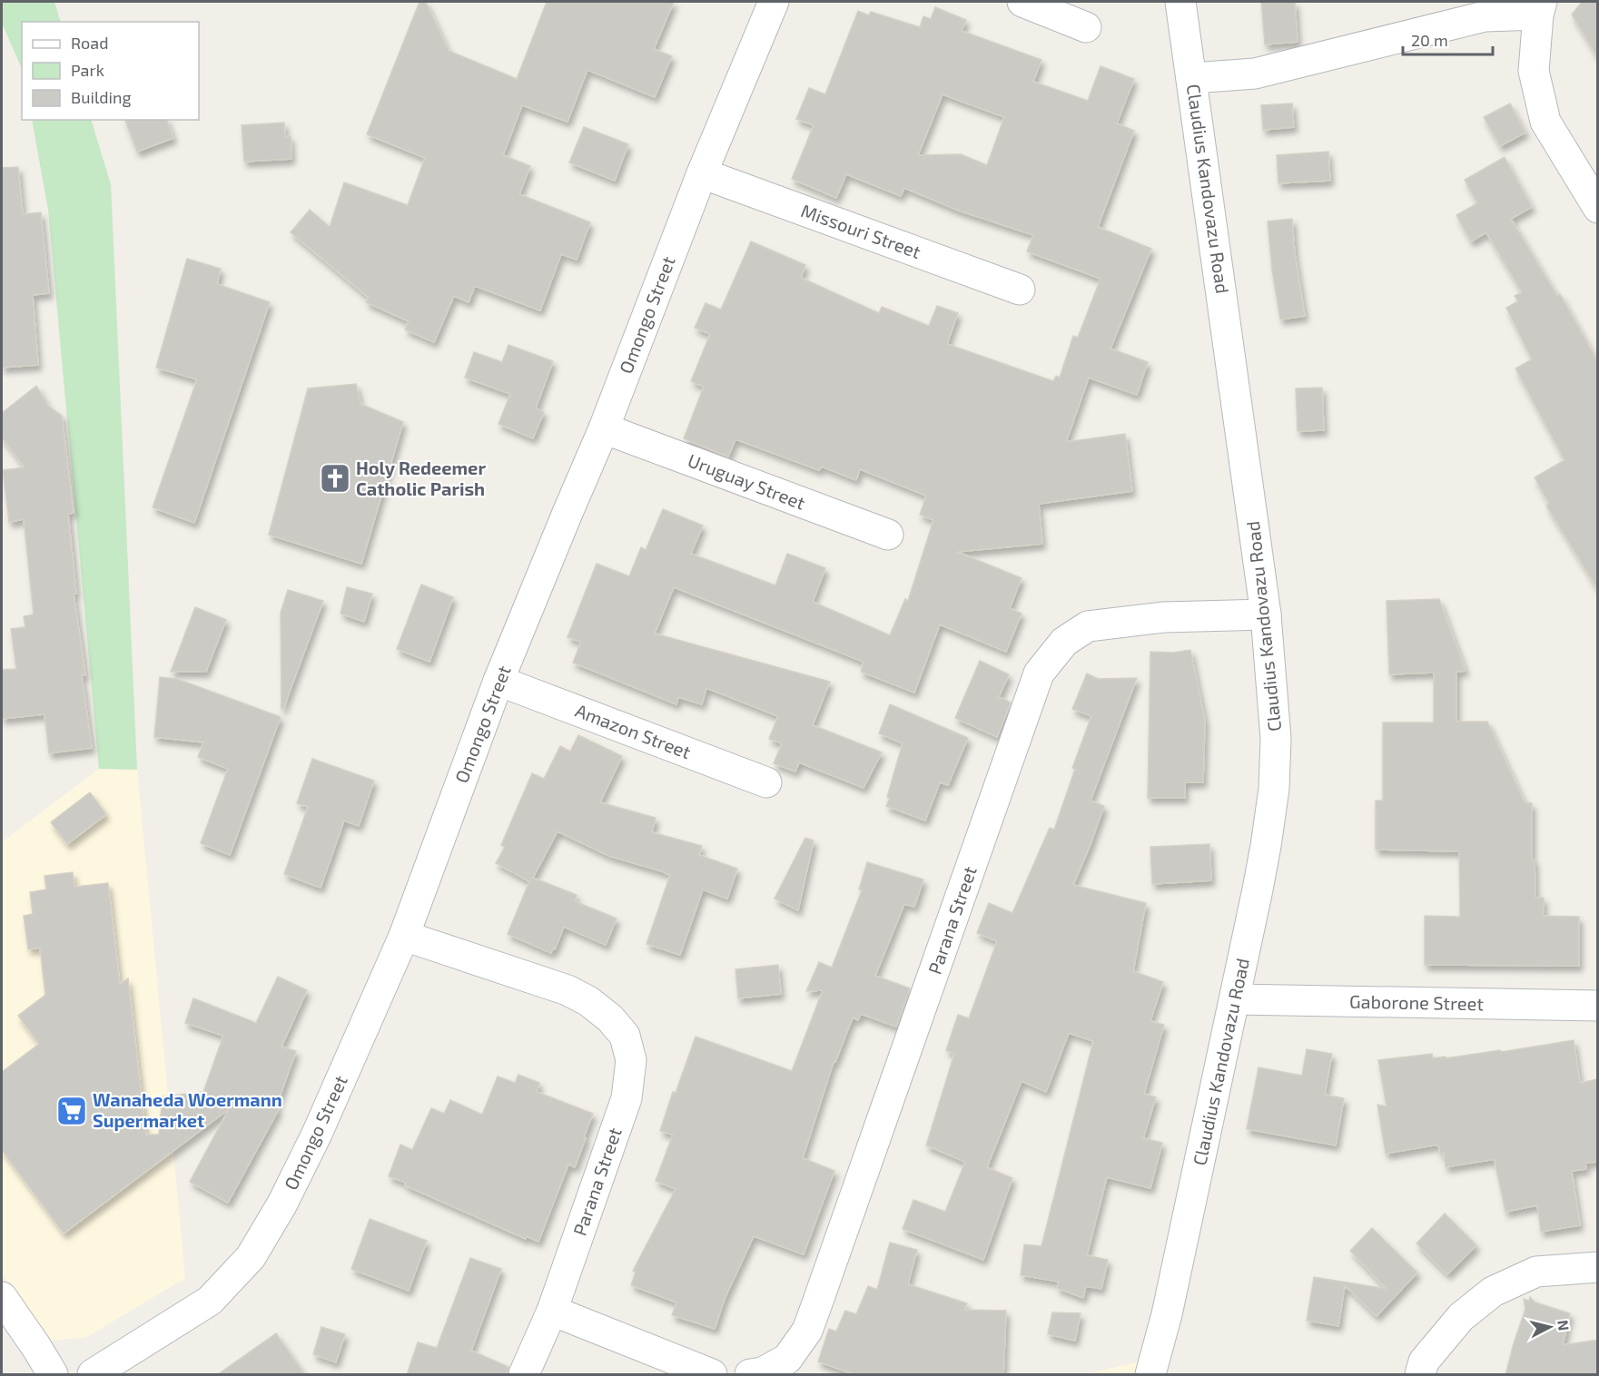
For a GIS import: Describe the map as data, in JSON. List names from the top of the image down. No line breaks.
{"streets":{"street":["Claudius Kandovazu Road","Missouri Street","Omongo Street","Uruguay Street","Amazon Street","Parana Street","Gaborone Street"]},"crossings":[["Claudius Kandovazu Road","Parana Street"],["Claudius Kandovazu Road","Gaborone Street"],["Missouri Street","Omongo Street"],["Omongo Street","Uruguay Street"],["Omongo Street","Amazon Street"],["Omongo Street","Parana Street"]],"places":{"church":["Holy Redeemer Catholic Parish"],"supermarket":["Wanaheda Woermann Supermarket"]},"legend":["Road","Park","Building"],"scale_bar":"20 m","north":"right"}
